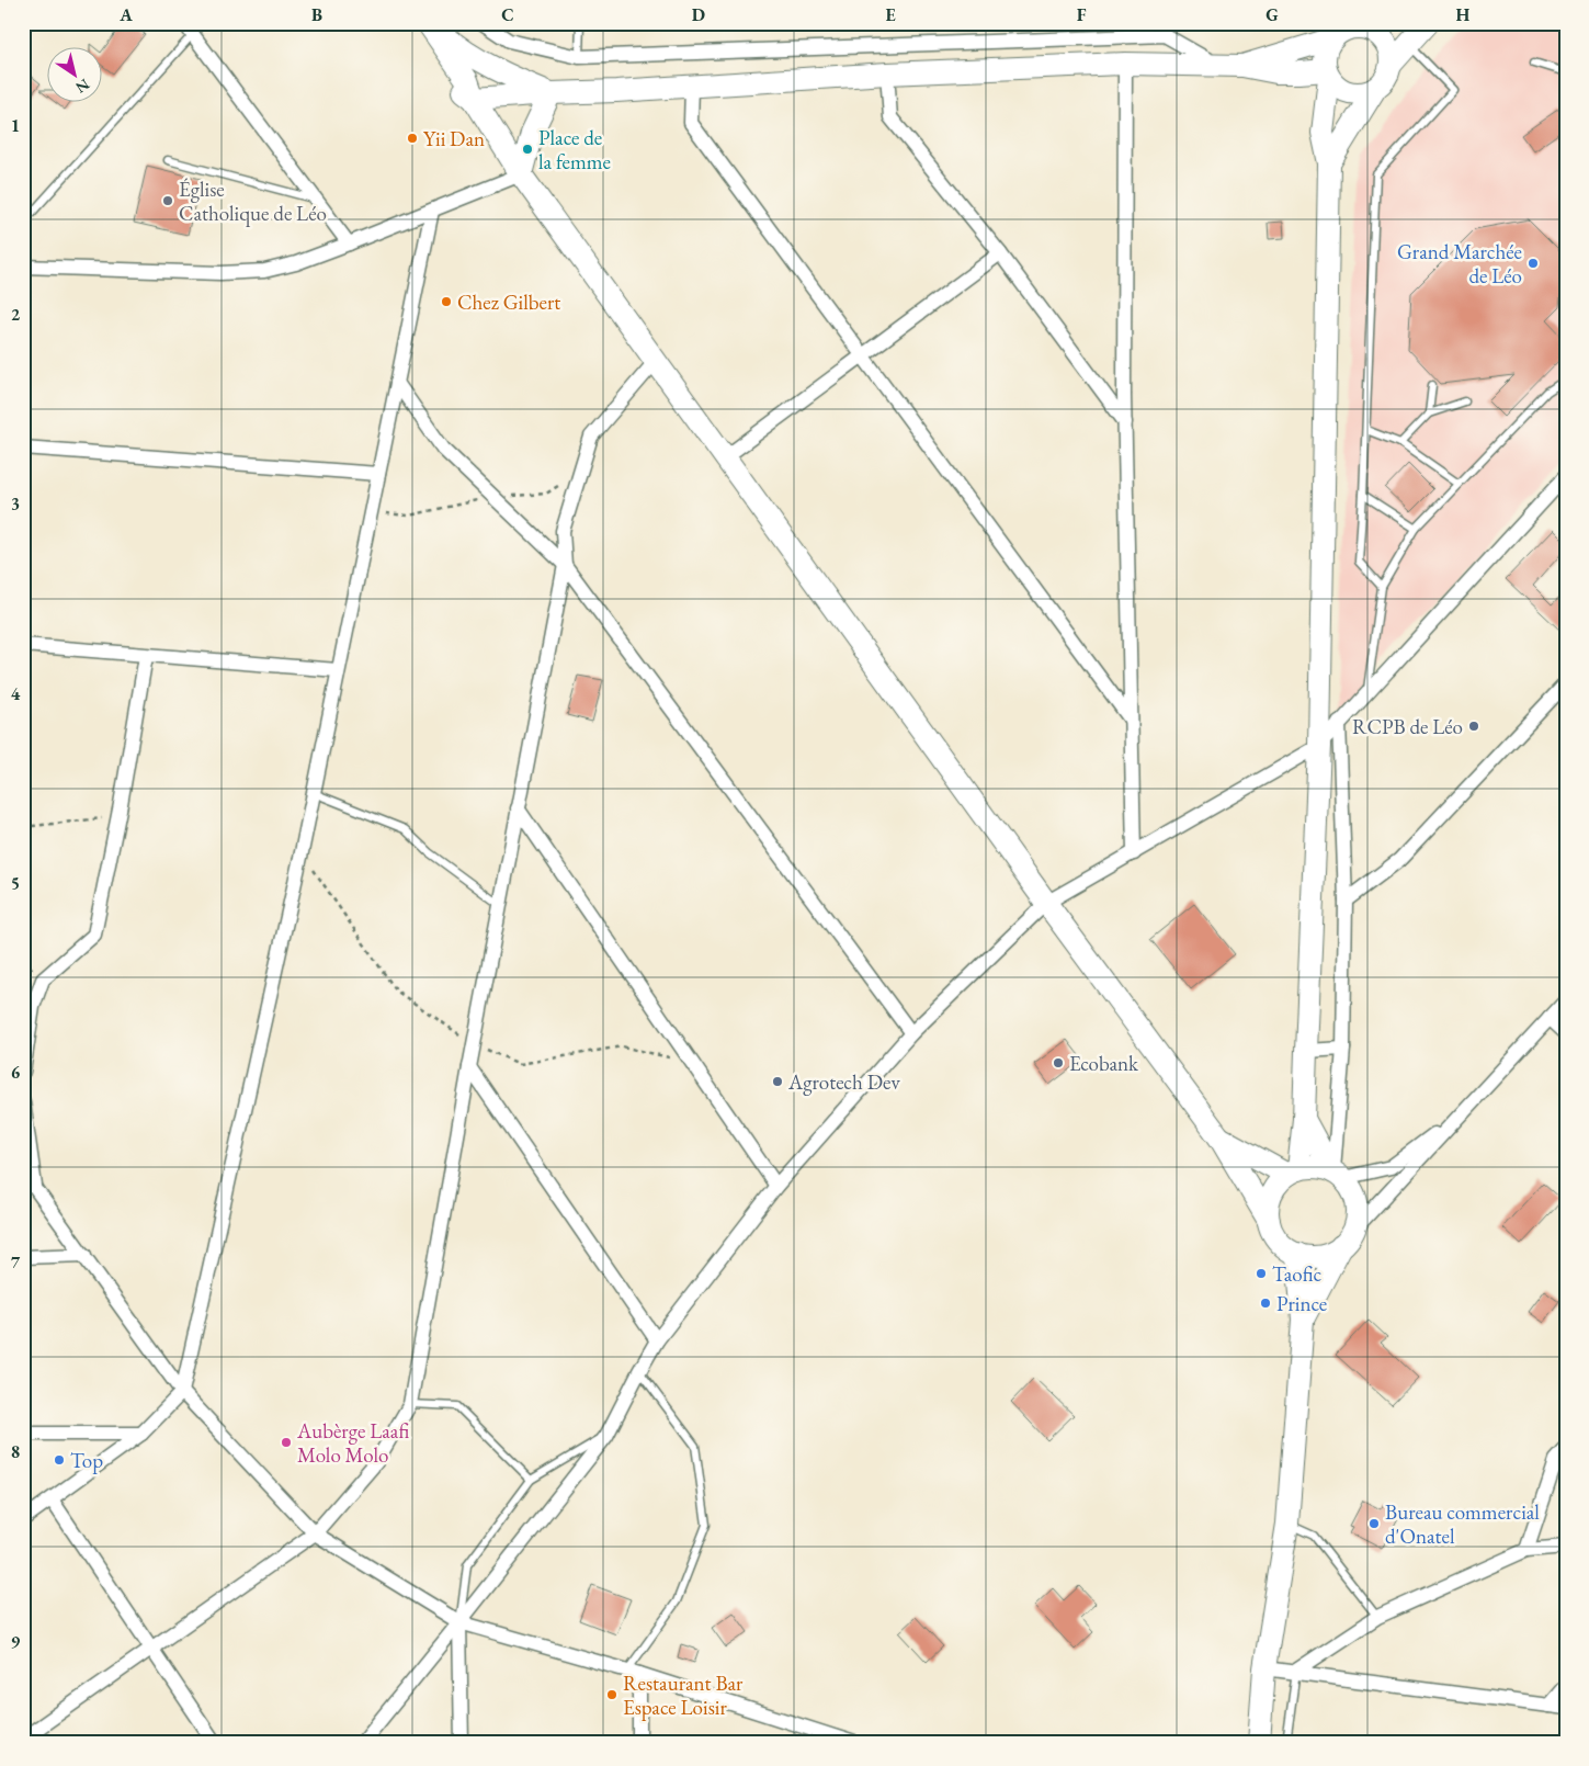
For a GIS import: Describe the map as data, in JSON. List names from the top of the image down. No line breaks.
{"places":["Yii Dan","Place de la femme","Église Catholique de Léo","Grand Marchée de Léo","Chez Gilbert","RCPB de Léo","Ecobank","Agrotech Dev","Taofic","Prince","Aubèrge Laafi Molo Molo","Top","Bureau commercial d'Onatel","Restaurant Bar Espace Loisir"],"north":"bottom right","grid":{"columns":["A","B","C","D","E","F","G","H"],"rows":["1","2","3","4","5","6","7","8","9"]}}
